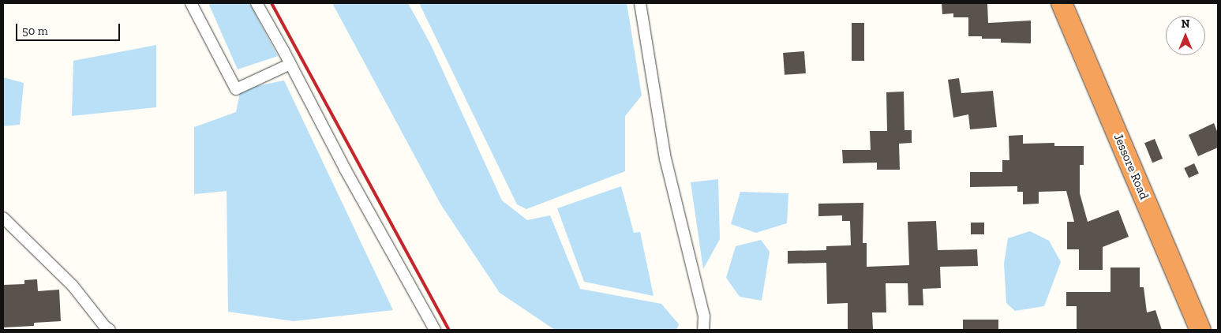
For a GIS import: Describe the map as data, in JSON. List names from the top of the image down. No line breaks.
{"streets":{"highway":["Jessore Road"]},"scale_bar":"50 m","north":"top"}
